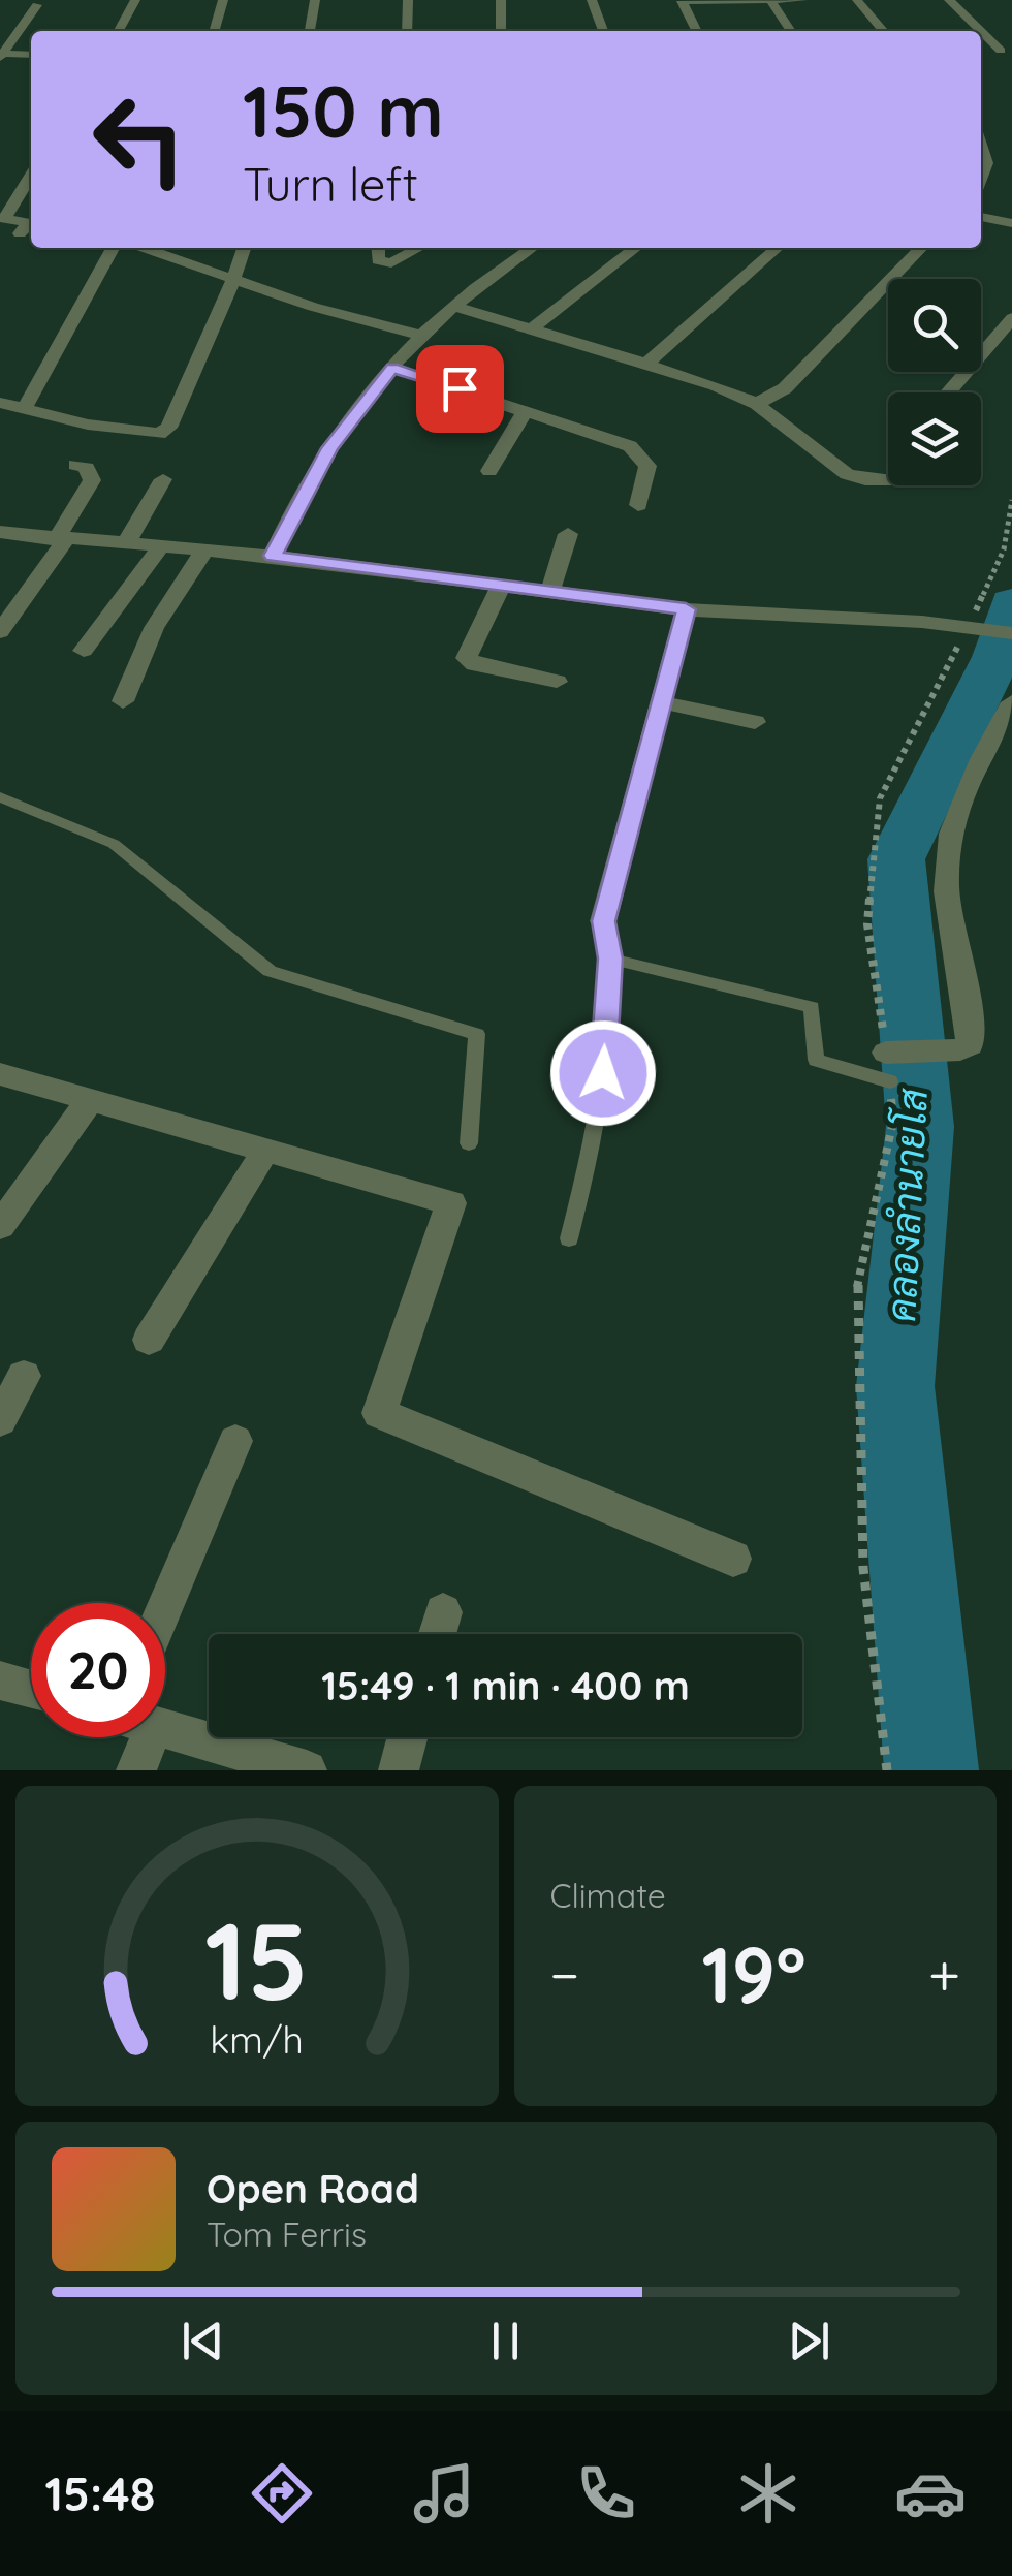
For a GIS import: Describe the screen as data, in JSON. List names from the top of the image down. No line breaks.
{"water":["คลองลำนายโส"],"page":{"turn":["150 m","Turn left"],"limit":"20","trip":"15:49 · 1 min · 400 m","tile":"Climate","heat":["−","19°","+"],"song":["Open Road","Tom Ferris"],"tabs":"15:48","gauge":["15","km/h"]}}
